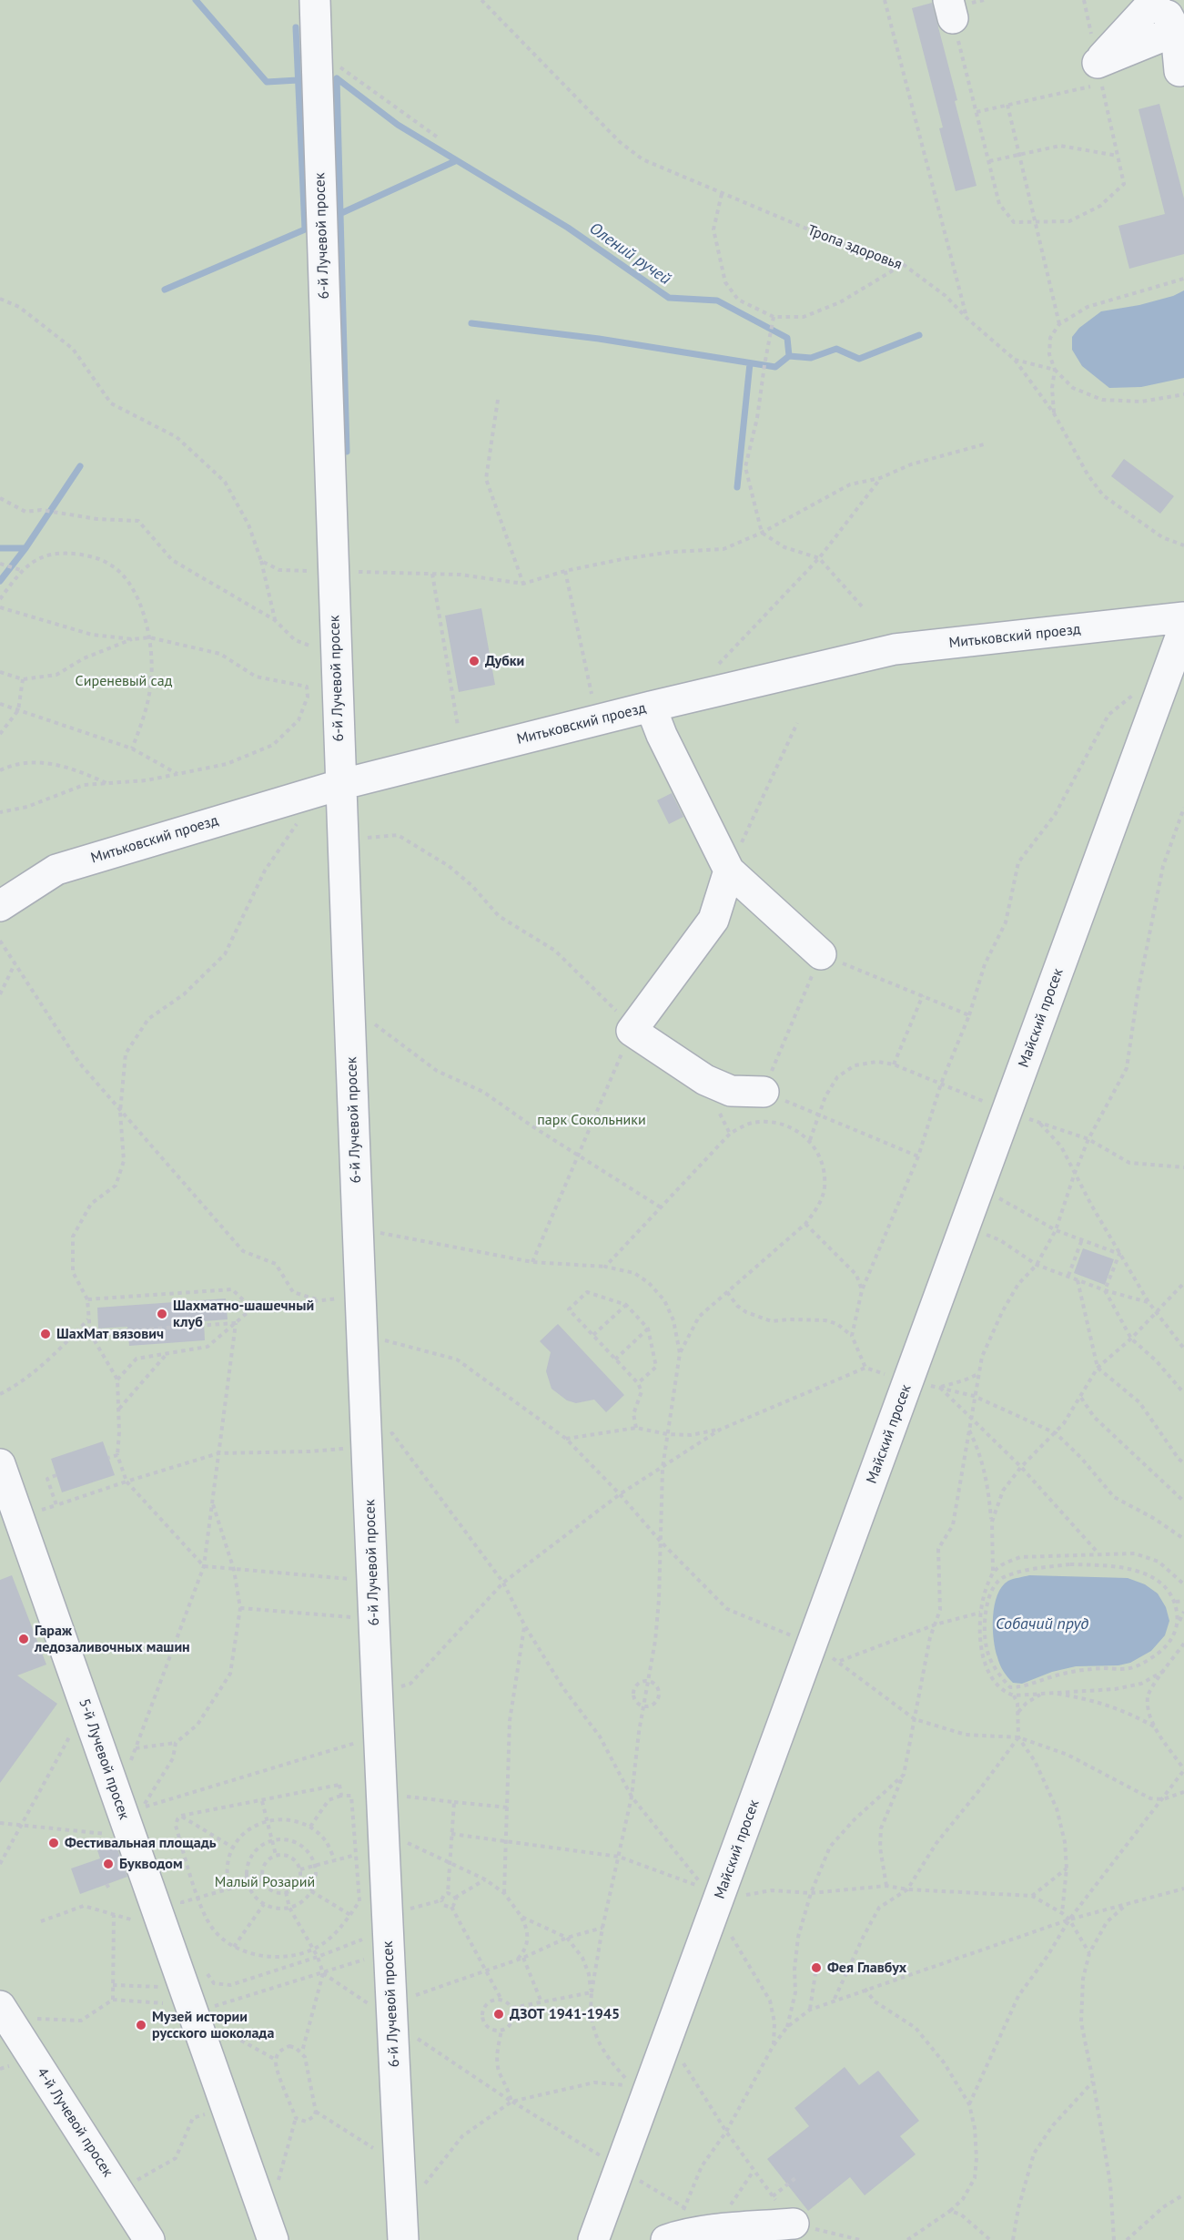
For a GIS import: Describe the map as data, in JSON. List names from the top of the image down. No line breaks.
{"streets":{"street":["6-й Лучевой просек","Митьковский проезд","Майский просек","5-й Лучевой просек","4-й Лучевой просек"],"path":["Тропа здоровья"]},"crossings":[["6-й Лучевой просек","Митьковский проезд"]],"water":["Олений ручей","Собачий пруд"],"parks":["Сиреневый сад","парк Сокольники","Малый Розарий"],"places":["Дубки","Шахматно-шашечный клуб","ШахМат вязович","Гараж ледозаливочных машин","Фестивальная площадь","Букводом","Фея Главбух","ДЗОТ 1941-1945","Музей истории русского шоколада"]}
